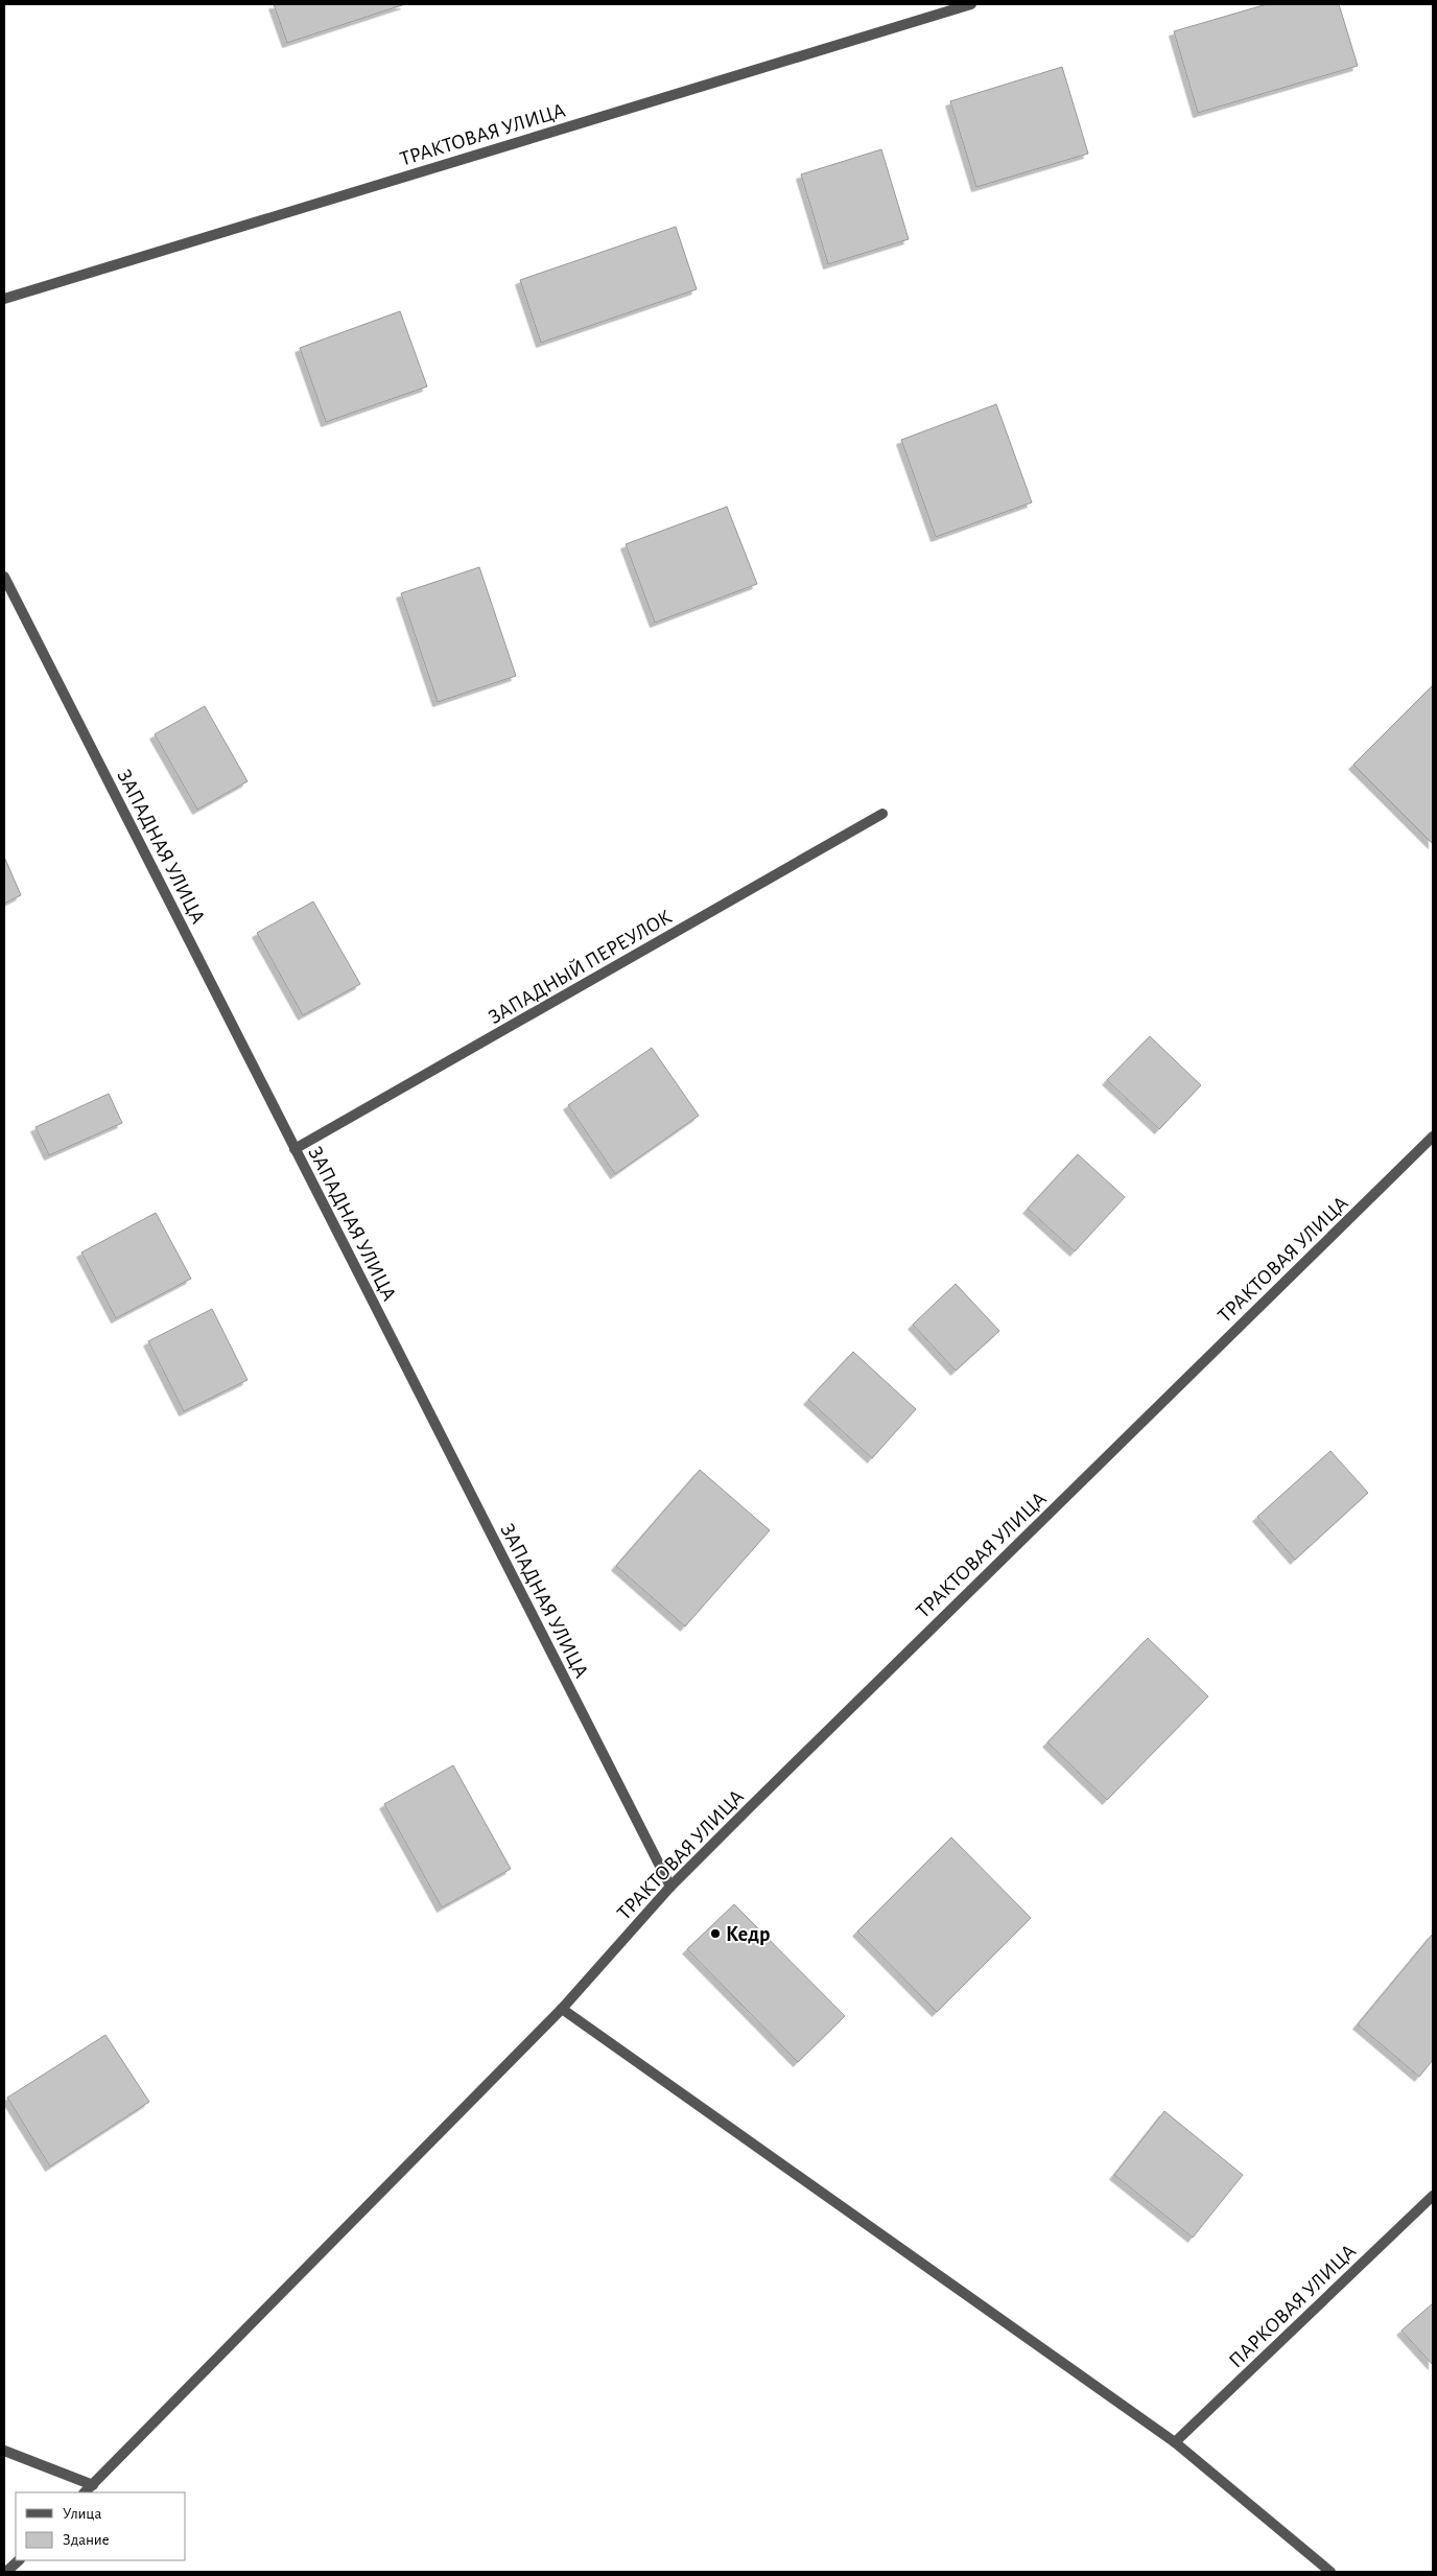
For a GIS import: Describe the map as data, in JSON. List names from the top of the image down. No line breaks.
{"streets":{"street":["ТРАКТОВАЯ УЛИЦА","ЗАПАДНАЯ УЛИЦА","ЗАПАДНЫЙ ПЕРЕУЛОК","ПАРКОВАЯ УЛИЦА"]},"crossings":[["ТРАКТОВАЯ УЛИЦА","ЗАПАДНАЯ УЛИЦА"],["ЗАПАДНАЯ УЛИЦА","ЗАПАДНЫЙ ПЕРЕУЛОК"]],"places":["Кедр"],"legend":["Улица","Здание"]}
